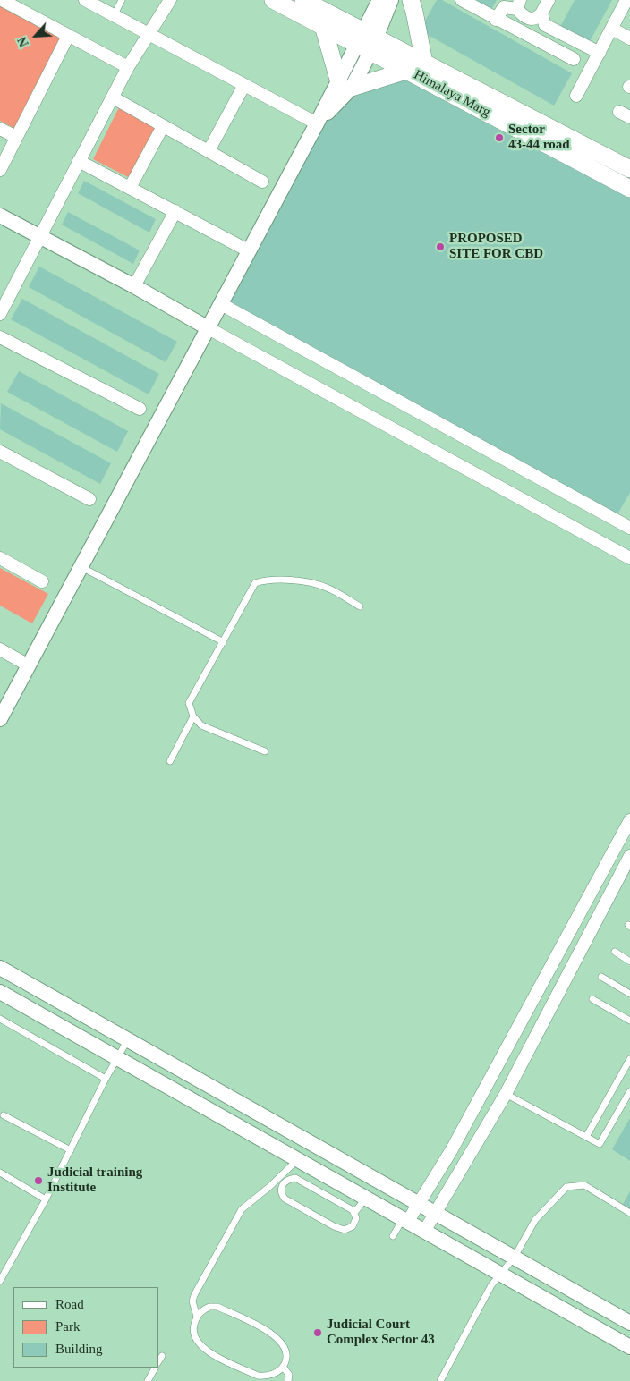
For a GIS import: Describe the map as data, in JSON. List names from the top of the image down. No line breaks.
{"streets":{"main road":["Himalaya Marg"]},"places":["Sector 43-44 road","PROPOSED SITE FOR CBD","Judicial training Institute","Judicial Court Complex Sector 43"],"legend":["Road","Park","Building"],"north":"bottom left"}
